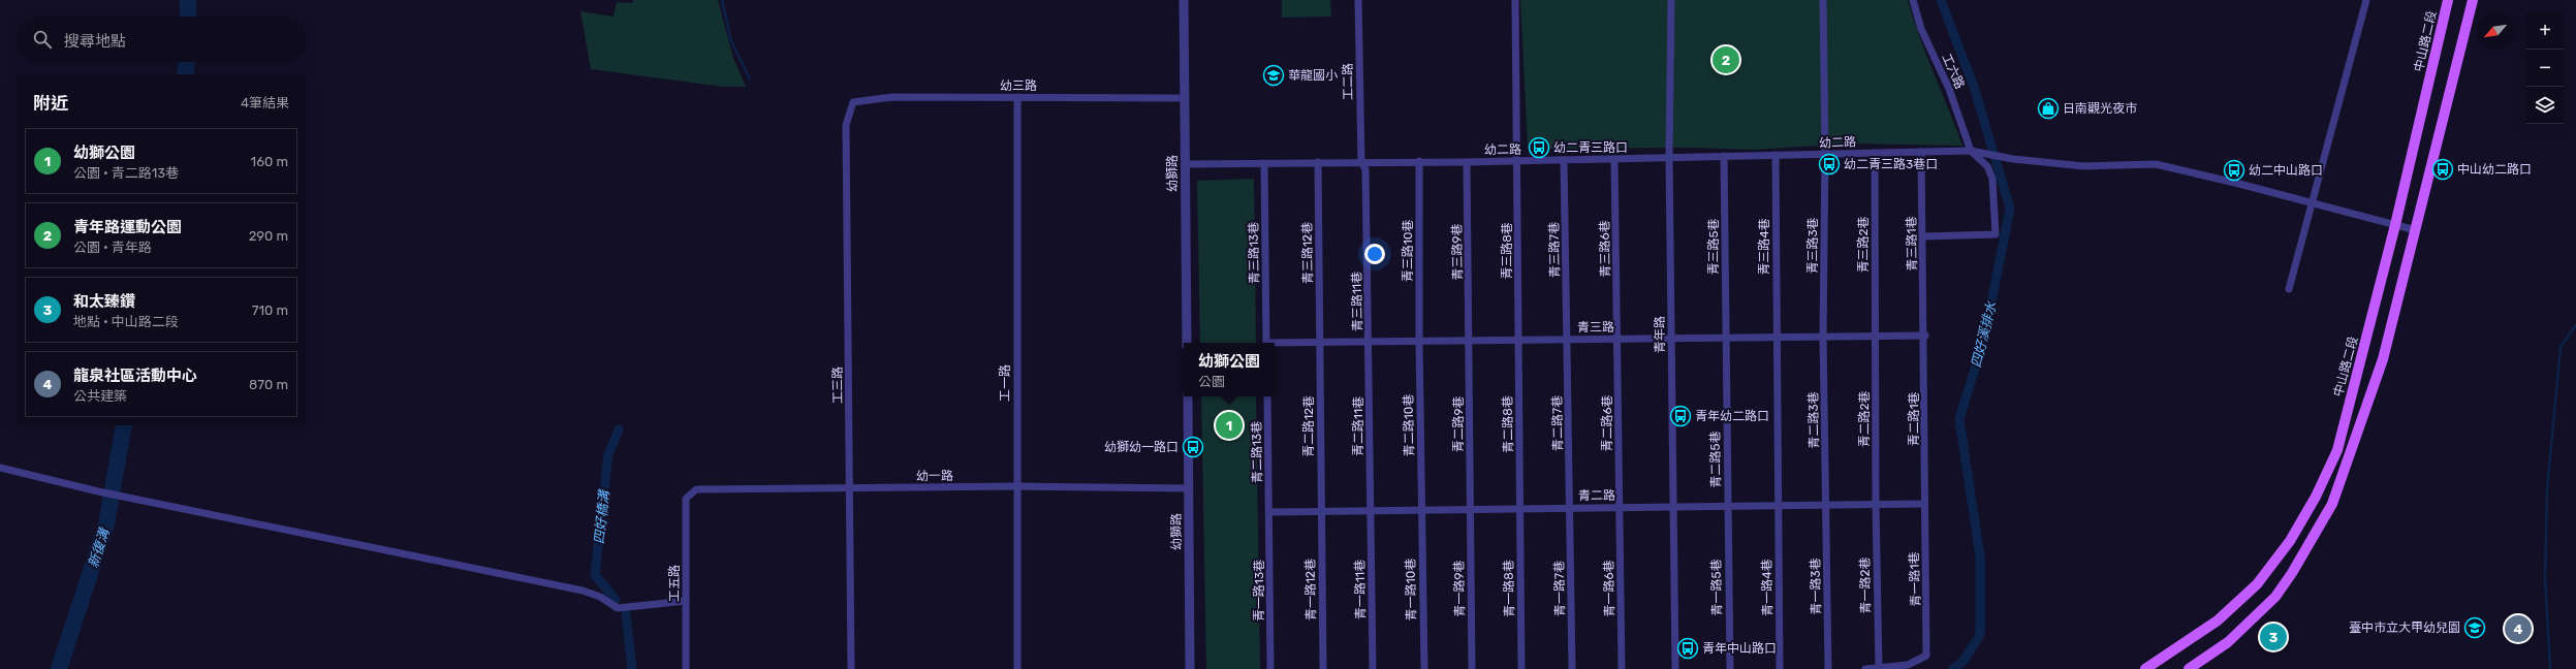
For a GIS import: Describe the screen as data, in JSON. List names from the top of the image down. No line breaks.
{"streets":{"main road":["中山路二段"],"street":["工六路","工二路","幼三路","幼二路","幼獅路","青三路1巷","青三路2巷","青三路3巷","青三路5巷","青三路4巷","青三路6巷","青三路7巷","青三路10巷","青三路8巷","青三路9巷","青三路13巷","青三路12巷","青三路11巷","青三路","青年路","工一路","工三路","青二路2巷","青二路1巷","青二路3巷","青二路7巷","青二路6巷","青二路9巷","青二路8巷","青二路10巷","青二路12巷","青二路11巷","青二路13巷","青二路5巷","幼一路","青二路","青一路1巷","工五路","青一路2巷","青一路3巷","青一路5巷","青一路4巷","青一路9巷","青一路8巷","青一路7巷","青一路6巷","青一路12巷","青一路11巷","青一路10巷","青一路13巷"]},"crossings":[["中山路二段","幼二路"],["工六路","幼二路"],["工二路","幼二路"],["工二路","青三路11巷"],["幼三路","幼獅路"],["幼三路","工一路"],["幼三路","工三路"],["幼二路","幼獅路"],["幼二路","青三路1巷"],["幼二路","青三路2巷"],["幼二路","青三路3巷"],["幼二路","青三路5巷"],["幼二路","青三路4巷"],["幼二路","青三路6巷"],["幼二路","青三路7巷"],["幼二路","青三路10巷"],["幼二路","青三路8巷"],["幼二路","青三路9巷"],["幼二路","青三路13巷"],["幼二路","青三路12巷"],["幼二路","青三路11巷"],["幼二路","青年路"],["幼獅路","幼一路"],["青三路1巷","青三路"],["青三路1巷","青二路1巷"],["青三路2巷","青三路"],["青三路2巷","青二路2巷"],["青三路3巷","青三路"],["青三路3巷","青二路3巷"],["青三路5巷","青三路"],["青三路5巷","青二路5巷"],["青三路4巷","青三路"],["青三路4巷","青二路"],["青三路4巷","青一路4巷"],["青三路6巷","青三路"],["青三路6巷","青二路6巷"],["青三路7巷","青三路"],["青三路7巷","青二路7巷"],["青三路10巷","青三路"],["青三路10巷","青二路10巷"],["青三路8巷","青三路"],["青三路8巷","青二路8巷"],["青三路9巷","青三路"],["青三路9巷","青二路9巷"],["青三路12巷","青三路"],["青三路12巷","青二路12巷"],["青三路11巷","青三路"],["青三路11巷","青二路11巷"],["青三路","青年路"],["青三路","青二路2巷"],["青三路","青二路1巷"],["青三路","青二路3巷"],["青三路","青二路7巷"],["青三路","青二路6巷"],["青三路","青二路9巷"],["青三路","青二路8巷"],["青三路","青二路10巷"],["青三路","青二路12巷"],["青三路","青二路11巷"],["青三路","青二路5巷"],["青年路","青二路"],["工一路","幼一路"],["工三路","幼一路"],["青二路2巷","青二路"],["青二路2巷","青一路2巷"],["青二路1巷","青二路"],["青二路1巷","青一路1巷"],["青二路3巷","青二路"],["青二路3巷","青一路3巷"],["青二路7巷","青二路"],["青二路7巷","青一路7巷"],["青二路6巷","青二路"],["青二路6巷","青一路6巷"],["青二路9巷","青二路"],["青二路9巷","青一路9巷"],["青二路8巷","青二路"],["青二路8巷","青一路8巷"],["青二路10巷","青二路"],["青二路10巷","青一路10巷"],["青二路12巷","青二路"],["青二路12巷","青一路12巷"],["青二路11巷","青二路"],["青二路11巷","青一路11巷"],["青二路13巷","青二路"],["青二路13巷","青一路13巷"],["青二路5巷","青二路"],["青二路5巷","青一路5巷"],["幼一路","工五路"],["青二路","青一路1巷"],["青二路","青一路2巷"],["青二路","青一路3巷"],["青二路","青一路5巷"],["青二路","青一路4巷"],["青二路","青一路9巷"],["青二路","青一路8巷"],["青二路","青一路7巷"],["青二路","青一路6巷"],["青二路","青一路12巷"],["青二路","青一路11巷"],["青二路","青一路10巷"],["青二路","青一路13巷"],["青一路1巷","青一路2巷"]],"water":["四好溪排水","四好橋溝","新復溝"],"places":{"school or university":["華龍國小","臺中市立大甲幼兒園"],"shop":["日南觀光夜市"],"bus stop":["幼二青三路口","幼二青三路3巷口","中山幼二路口","幼二中山路口","青年幼二路口","幼獅幼一路口","青年中山路口"]},"north":"bottom left","page":{"map_buttons":["+","−"],"search":"搜尋地點","pins":["2","1","4","3"],"heading":["附近","4筆結果"],"list":[{"mark":"1","name":"幼獅公園","note":"公園 · 青二路13巷","value":"160 m"},{"mark":"2","name":"青年路運動公園","note":"公園 · 青年路","value":"290 m"},{"mark":"3","name":"和太臻鑽","note":"地點 · 中山路二段","value":"710 m"},{"mark":"4","name":"龍泉社區活動中心","note":"公共建築","value":"870 m"}],"popup":["幼獅公園","公園"]}}
